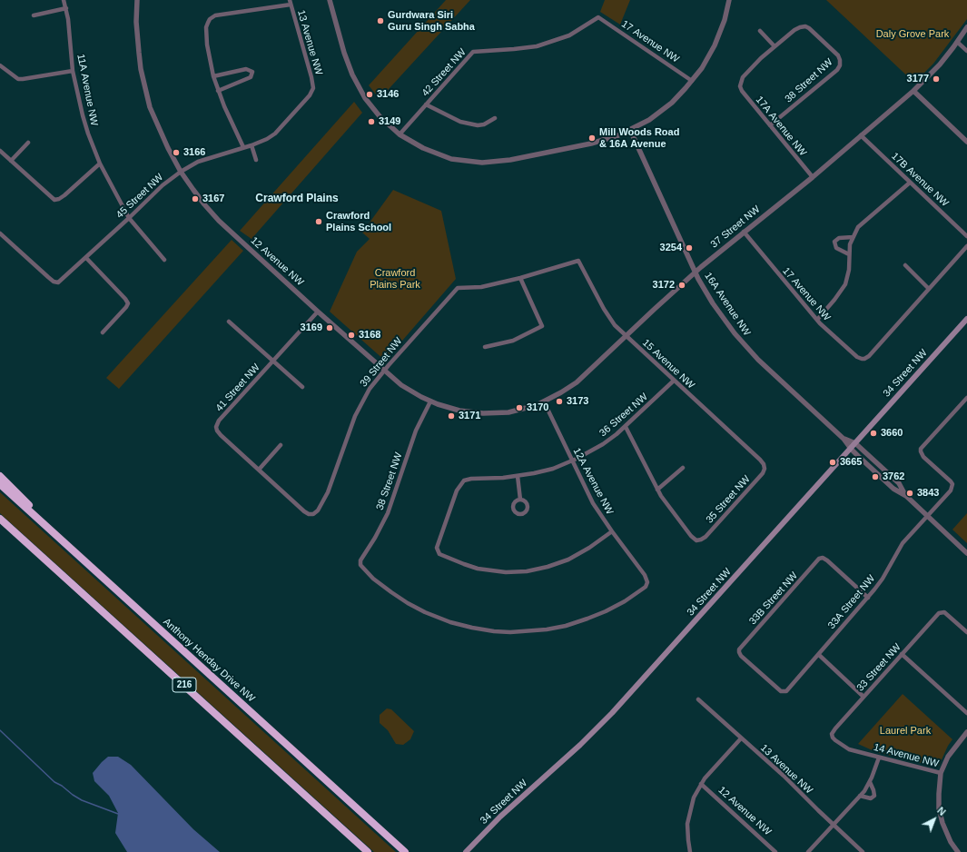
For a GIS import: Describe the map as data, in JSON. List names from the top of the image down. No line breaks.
{"streets":{"highway":["Anthony Henday Drive NW","216"],"main road":["34 Street NW"],"street":["17 Avenue NW","13 Avenue NW","42 Street NW","38 Street NW","11A Avenue NW","17A Avenue NW","17B Avenue NW","45 Street NW","37 Street NW","12 Avenue NW","16A Avenue NW","39 Street NW","15 Avenue NW","41 Street NW","36 Street NW","12A Avenue NW","35 Street NW","33B Street NW","33A Street NW","33 Street NW","14 Avenue NW"]},"crossings":[["17 Avenue NW","42 Street NW"],["17 Avenue NW","37 Street NW"],["13 Avenue NW","45 Street NW"],["38 Street NW","17A Avenue NW"],["38 Street NW","12 Avenue NW"],["38 Street NW","12A Avenue NW"],["11A Avenue NW","45 Street NW"],["17A Avenue NW","37 Street NW"],["17B Avenue NW","37 Street NW"],["45 Street NW","12 Avenue NW"],["37 Street NW","12 Avenue NW"],["37 Street NW","16A Avenue NW"],["37 Street NW","15 Avenue NW"],["37 Street NW","12A Avenue NW"],["12 Avenue NW","39 Street NW"],["12 Avenue NW","41 Street NW"],["16A Avenue NW","34 Street NW"],["16A Avenue NW","33A Street NW"],["39 Street NW","15 Avenue NW"],["39 Street NW","41 Street NW"],["15 Avenue NW","36 Street NW"],["15 Avenue NW","35 Street NW"],["36 Street NW","12A Avenue NW"],["33B Street NW","33A Street NW"],["33 Street NW","14 Avenue NW"]],"districts":["Crawford Plains"],"parks":["Daly Grove Park","Crawford Plains Park","Laurel Park"],"places":["Gurdwara Siri Guru Singh Sabha","3177","3146","3149","Mill Woods Road & 16A Avenue","3166","3167","Crawford Plains School","3254","3172","3169","3168","3173","3170","3171","3660","3665","3762","3843"],"north":"top right"}
